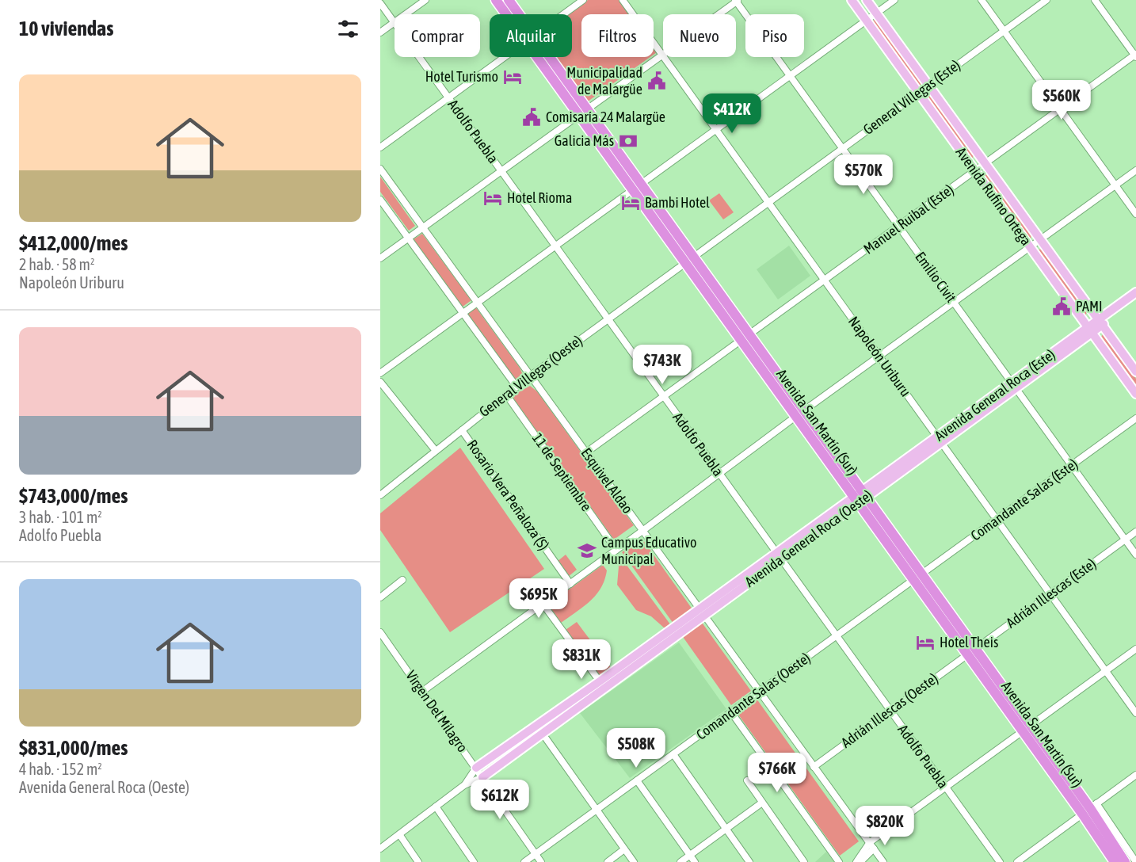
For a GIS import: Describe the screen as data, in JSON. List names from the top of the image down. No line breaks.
{"streets":{"highway":["Avenida San Martín (Sur)"],"main road":["Avenida Rufino Ortega","Avenida General Roca (Este)","Avenida General Roca (Oeste)"],"street":["General Villegas (Este)","Adolfo Puebla","Manuel Ruibal (Este)","Emilio Civit","Napoleón Uriburu","General Villegas (Oeste)","11 de Septiembre","Esquivel Aldao","Rosario Vera Peñaloza (S)","Comandante Salas (Este)","Adrián Illescas (Este)","Comandante Salas (Oeste)","Adrián Illescas (Oeste)","Virgen Del Milagro"]},"crossings":[["General Villegas (Este)","Avenida Rufino Ortega"],["General Villegas (Este)","Emilio Civit"],["General Villegas (Este)","Napoleón Uriburu"],["General Villegas (Este)","General Villegas (Oeste)"],["General Villegas (Este)","Avenida San Martín (Sur)"],["Adolfo Puebla","Manuel Ruibal (Este)"],["Adolfo Puebla","General Villegas (Oeste)"],["Adolfo Puebla","Avenida General Roca (Oeste)"],["Adolfo Puebla","Comandante Salas (Oeste)"],["Adolfo Puebla","Adrián Illescas (Oeste)"],["Avenida Rufino Ortega","Manuel Ruibal (Este)"],["Avenida Rufino Ortega","Avenida General Roca (Este)"],["Manuel Ruibal (Este)","Emilio Civit"],["Manuel Ruibal (Este)","Napoleón Uriburu"],["Manuel Ruibal (Este)","Avenida San Martín (Sur)"],["Manuel Ruibal (Este)","Esquivel Aldao"],["Emilio Civit","Avenida General Roca (Este)"],["Emilio Civit","Comandante Salas (Este)"],["Emilio Civit","Adrián Illescas (Este)"],["Napoleón Uriburu","Avenida General Roca (Este)"],["Napoleón Uriburu","Comandante Salas (Este)"],["Napoleón Uriburu","Avenida General Roca (Oeste)"],["Napoleón Uriburu","Adrián Illescas (Este)"],["General Villegas (Oeste)","Avenida San Martín (Sur)"],["General Villegas (Oeste)","11 de Septiembre"],["General Villegas (Oeste)","Esquivel Aldao"],["General Villegas (Oeste)","Rosario Vera Peñaloza (S)"],["Avenida General Roca (Este)","Avenida General Roca (Oeste)"],["Avenida San Martín (Sur)","Comandante Salas (Este)"],["Avenida San Martín (Sur)","Avenida General Roca (Oeste)"],["Avenida San Martín (Sur)","Adrián Illescas (Este)"],["Avenida San Martín (Sur)","Comandante Salas (Oeste)"],["Avenida San Martín (Sur)","Adrián Illescas (Oeste)"],["Esquivel Aldao","Avenida General Roca (Oeste)"],["Esquivel Aldao","Comandante Salas (Oeste)"],["Esquivel Aldao","Adrián Illescas (Oeste)"],["Comandante Salas (Este)","Comandante Salas (Oeste)"],["Avenida General Roca (Oeste)","Virgen Del Milagro"],["Adrián Illescas (Este)","Adrián Illescas (Oeste)"],["Comandante Salas (Oeste)","Virgen Del Milagro"]],"places":{"hotel":["Hotel Turismo","Hotel Rioma","Bambi Hotel","Hotel Theis"],"public building":["Municipalidad de Malargüe","Comisaría 24 Malargüe","PAMI"],"bank":["Galicia Más"],"school or university":["Campus Educativo Municipal"]},"page":{"heading":"10 viviendas","chip":["Comprar","Alquilar","Filtros","Nuevo","Piso"],"list":[{"name":"$412,000/mes","note":"2 hab. · 58 m² · Napoleón Uriburu"},{"name":"$743,000/mes","note":"3 hab. · 101 m² · Adolfo Puebla"},{"name":"$831,000/mes","note":"4 hab. · 152 m² · Avenida General Roca (Oeste)"}],"price":["$560K","$412K","$570K","$743K","$695K","$831K","$508K","$766K","$612K","$820K"]}}
